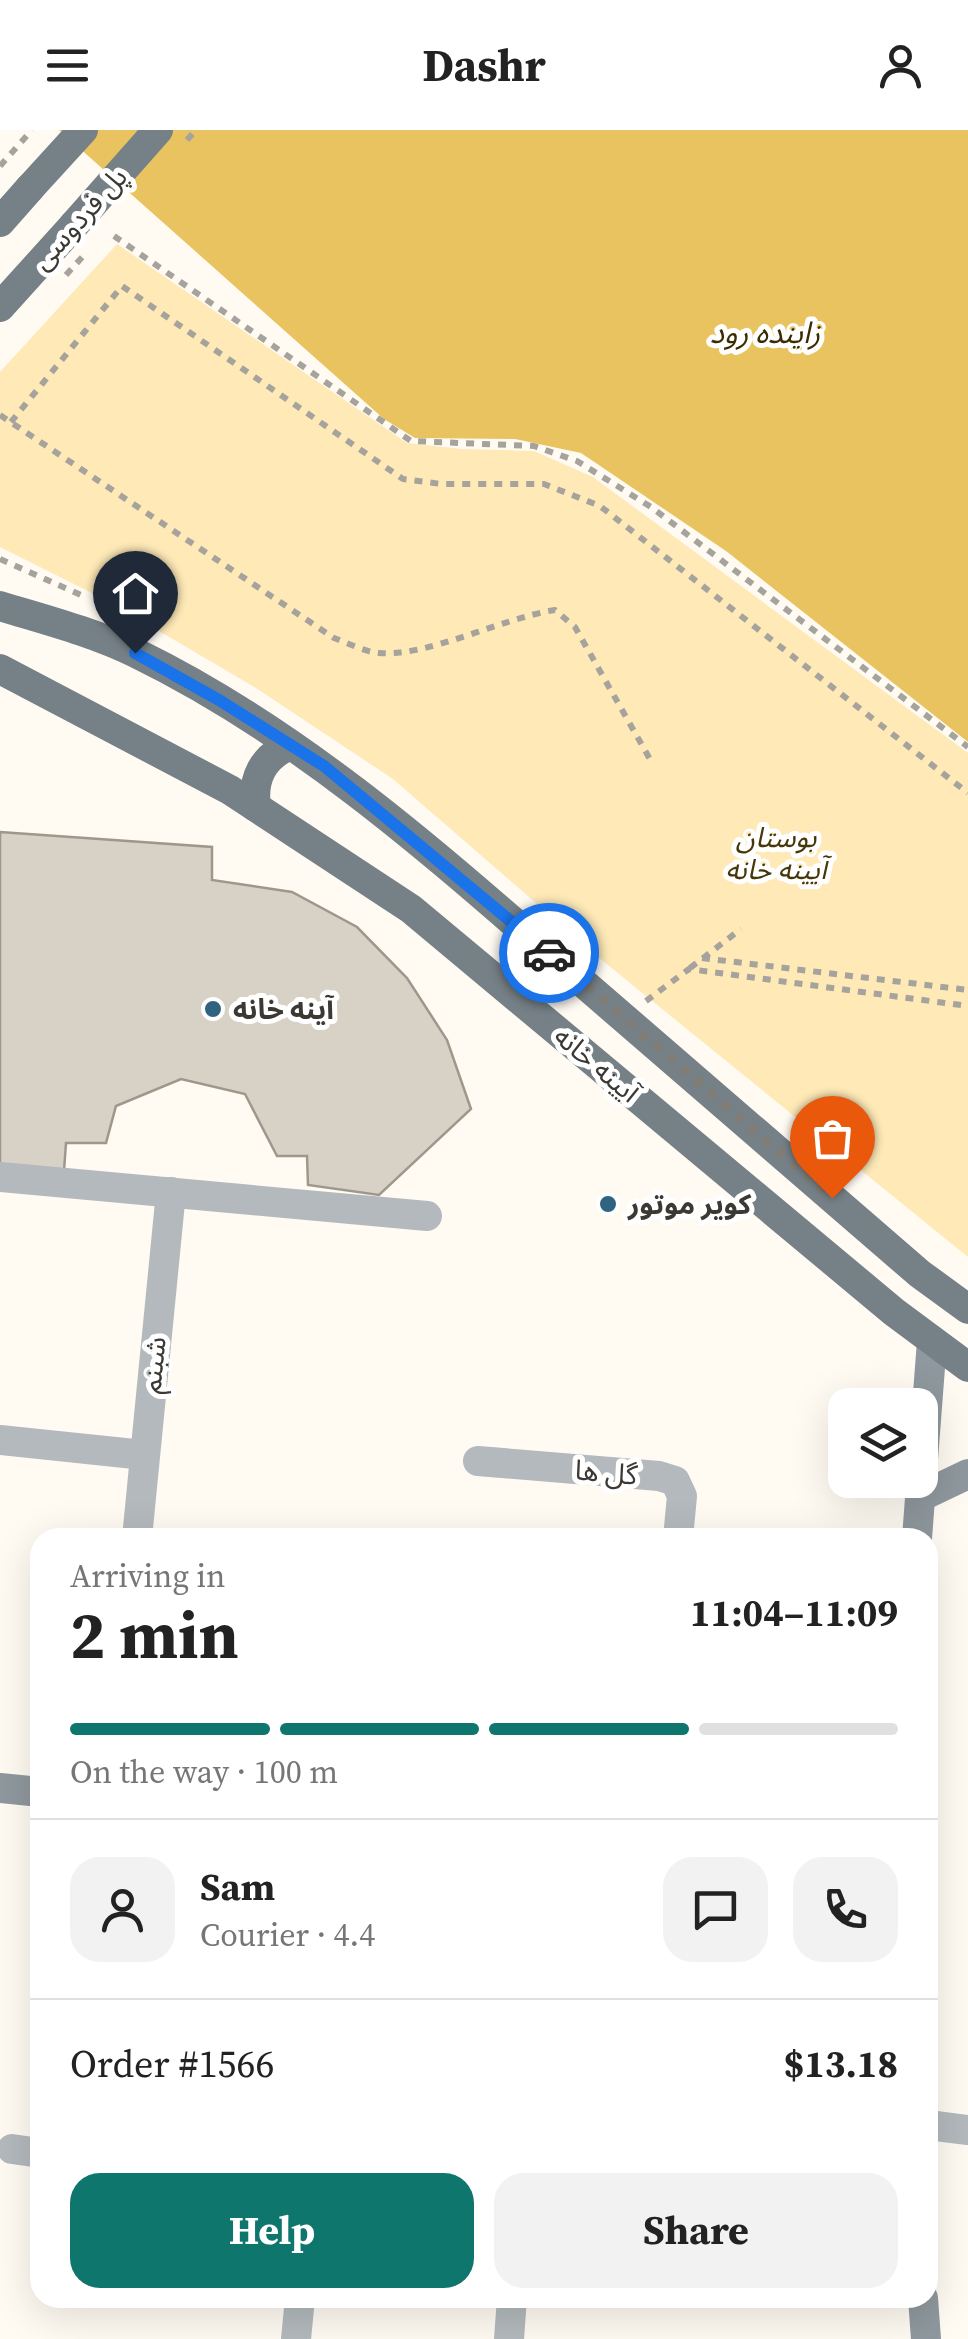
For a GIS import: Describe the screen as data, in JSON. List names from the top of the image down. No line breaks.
{"streets":{"main road":["پل فردوسی","آیینه خانه"],"street":["شبنم","گل ها"]},"water":["زاینده رود"],"parks":["بوستان آیینه خانه"],"places":["آینه خانه","کویر موتور"],"page":{"header":"Dashr","heading":["2 min","Arriving in","11:04–11:09"],"panel":["Sam","Courier · 4.4","Order #1566","$13.18"],"bar":"On the way · 100 m","buttons":["Help","Share"]}}
